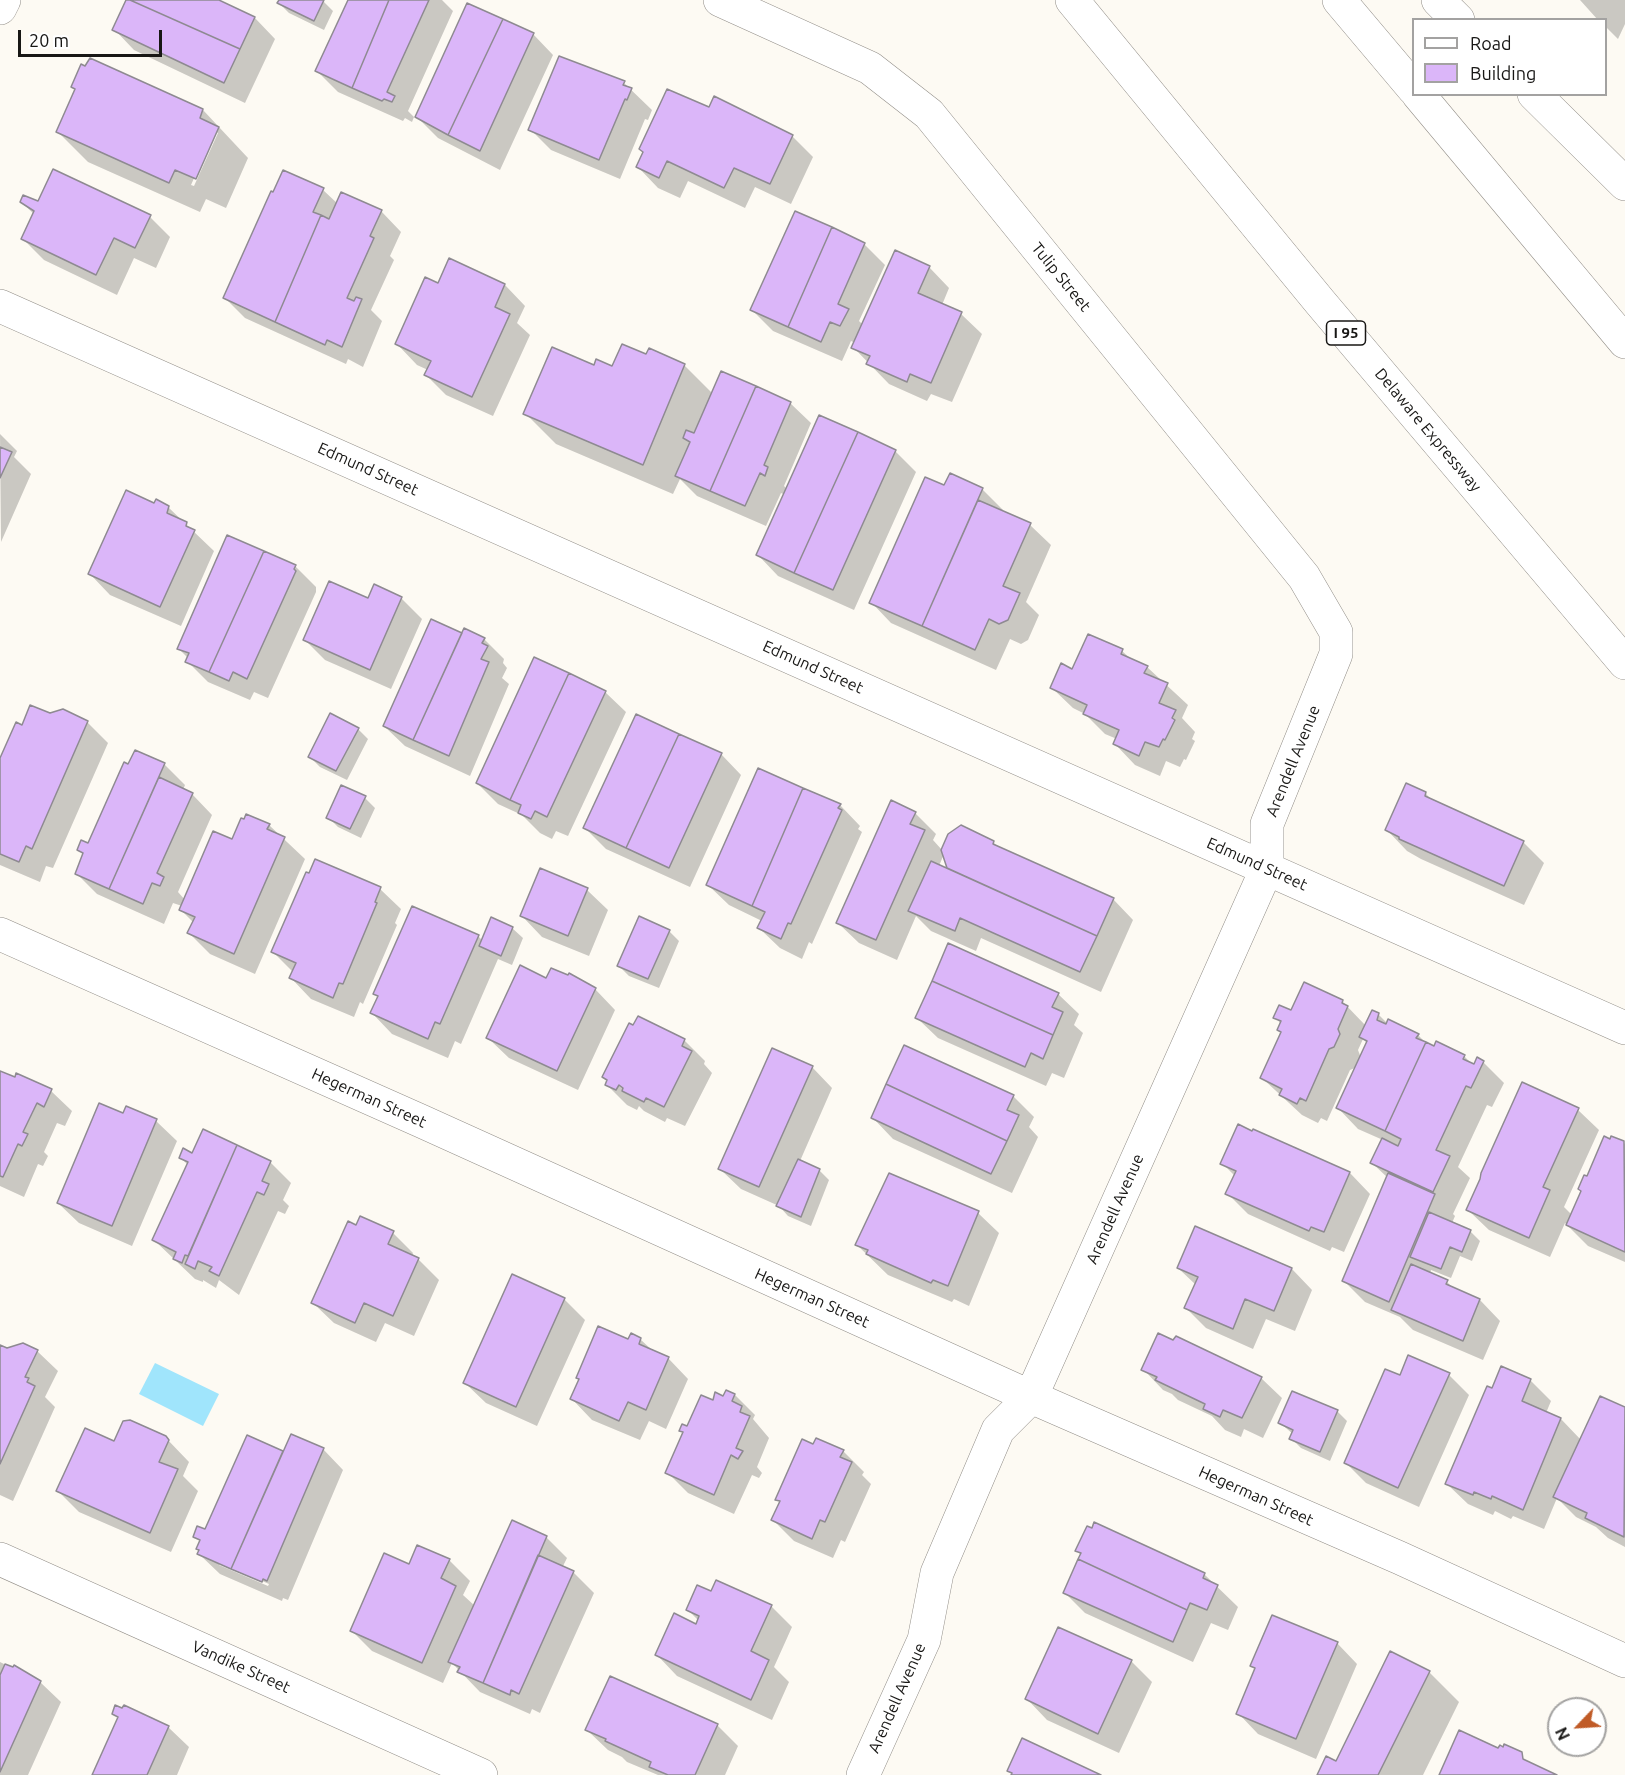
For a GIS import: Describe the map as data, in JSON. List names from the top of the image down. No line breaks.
{"streets":{"main road":["Tulip Street","I 95","Delaware Expressway","Edmund Street","Arendell Avenue","Hegerman Street","Vandike Street"]},"crossings":[["Tulip Street","Arendell Avenue"],["Edmund Street","Arendell Avenue"],["Arendell Avenue","Hegerman Street"]],"legend":["Road","Building"],"scale_bar":"20 m","north":"bottom left"}
